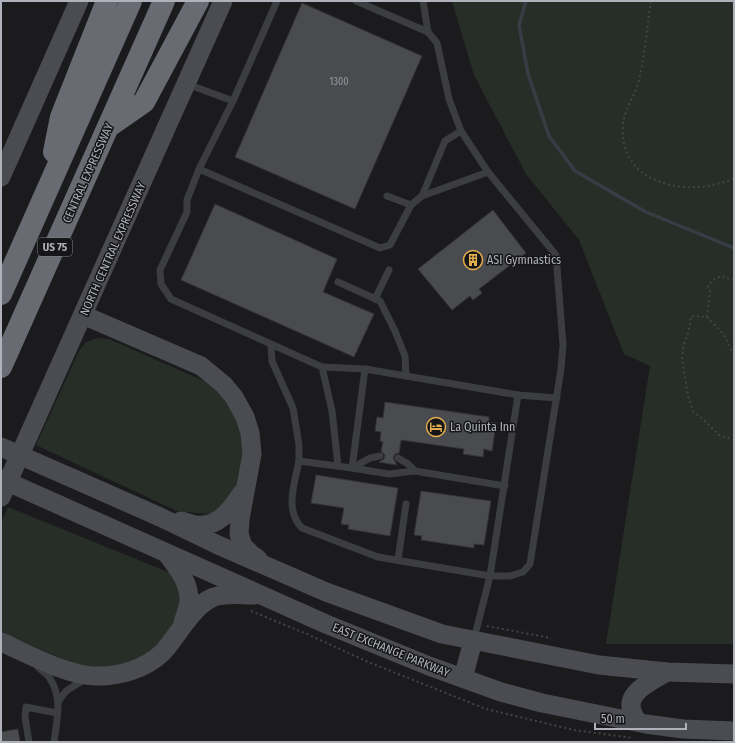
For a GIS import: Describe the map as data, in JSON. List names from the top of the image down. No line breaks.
{"streets":{"highway":["CENTRAL EXPRESSWAY","US 75"],"main road":["NORTH CENTRAL EXPRESSWAY","EAST EXCHANGE PARKWAY"]},"places":{"building":["ASI Gymnastics"],"hotel":["La Quinta Inn"]},"house_numbers":["1300"],"scale_bar":"50 m"}
